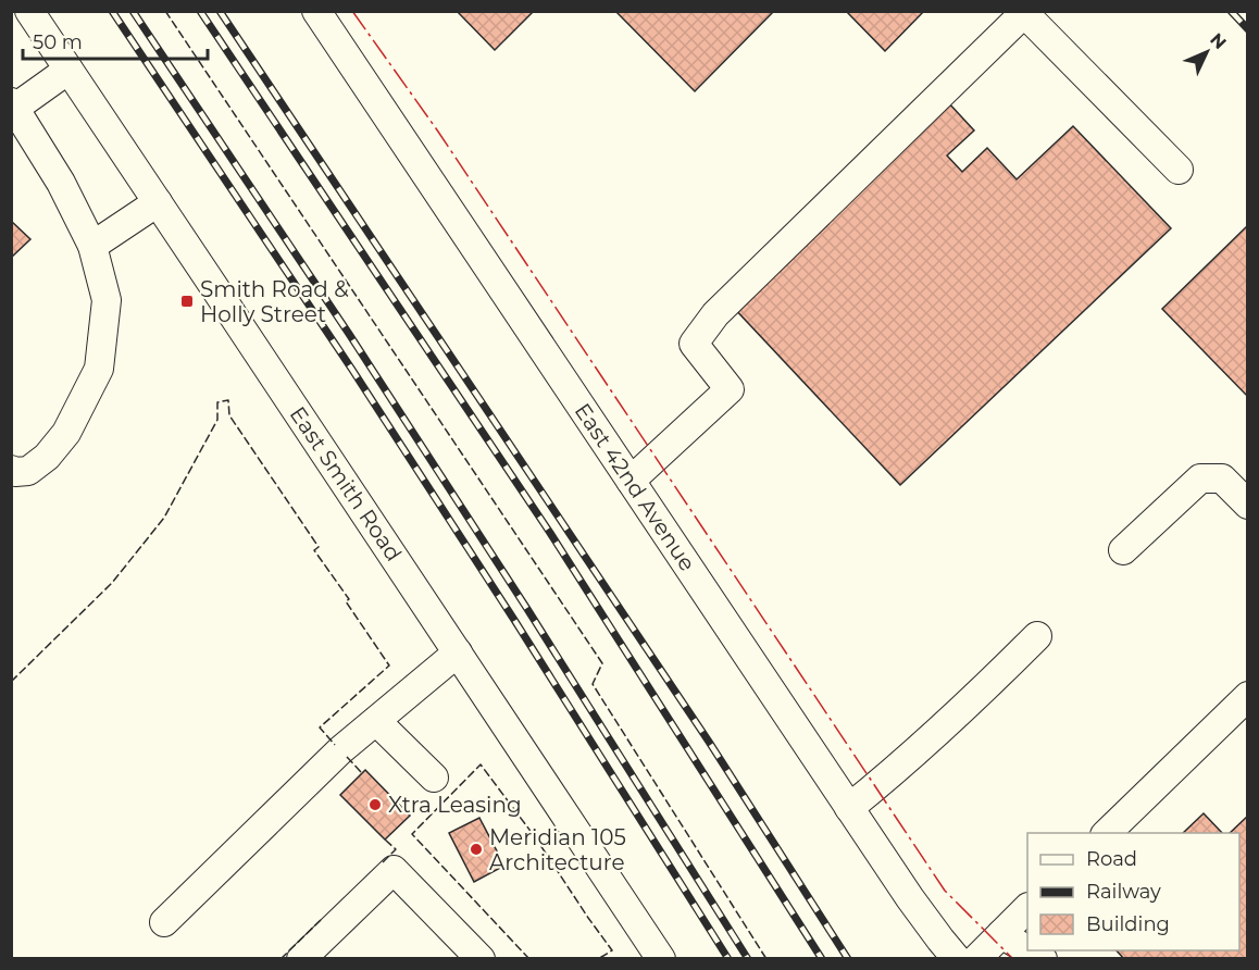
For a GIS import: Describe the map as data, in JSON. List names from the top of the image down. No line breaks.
{"streets":{"street":["East Smith Road","East 42nd Avenue"]},"places":{"transit":["Smith Road & Holly Street"],"other":["Xtra Leasing","Meridian 105 Architecture"]},"legend":["Road","Railway","Building"],"scale_bar":"50 m","north":"top right"}
